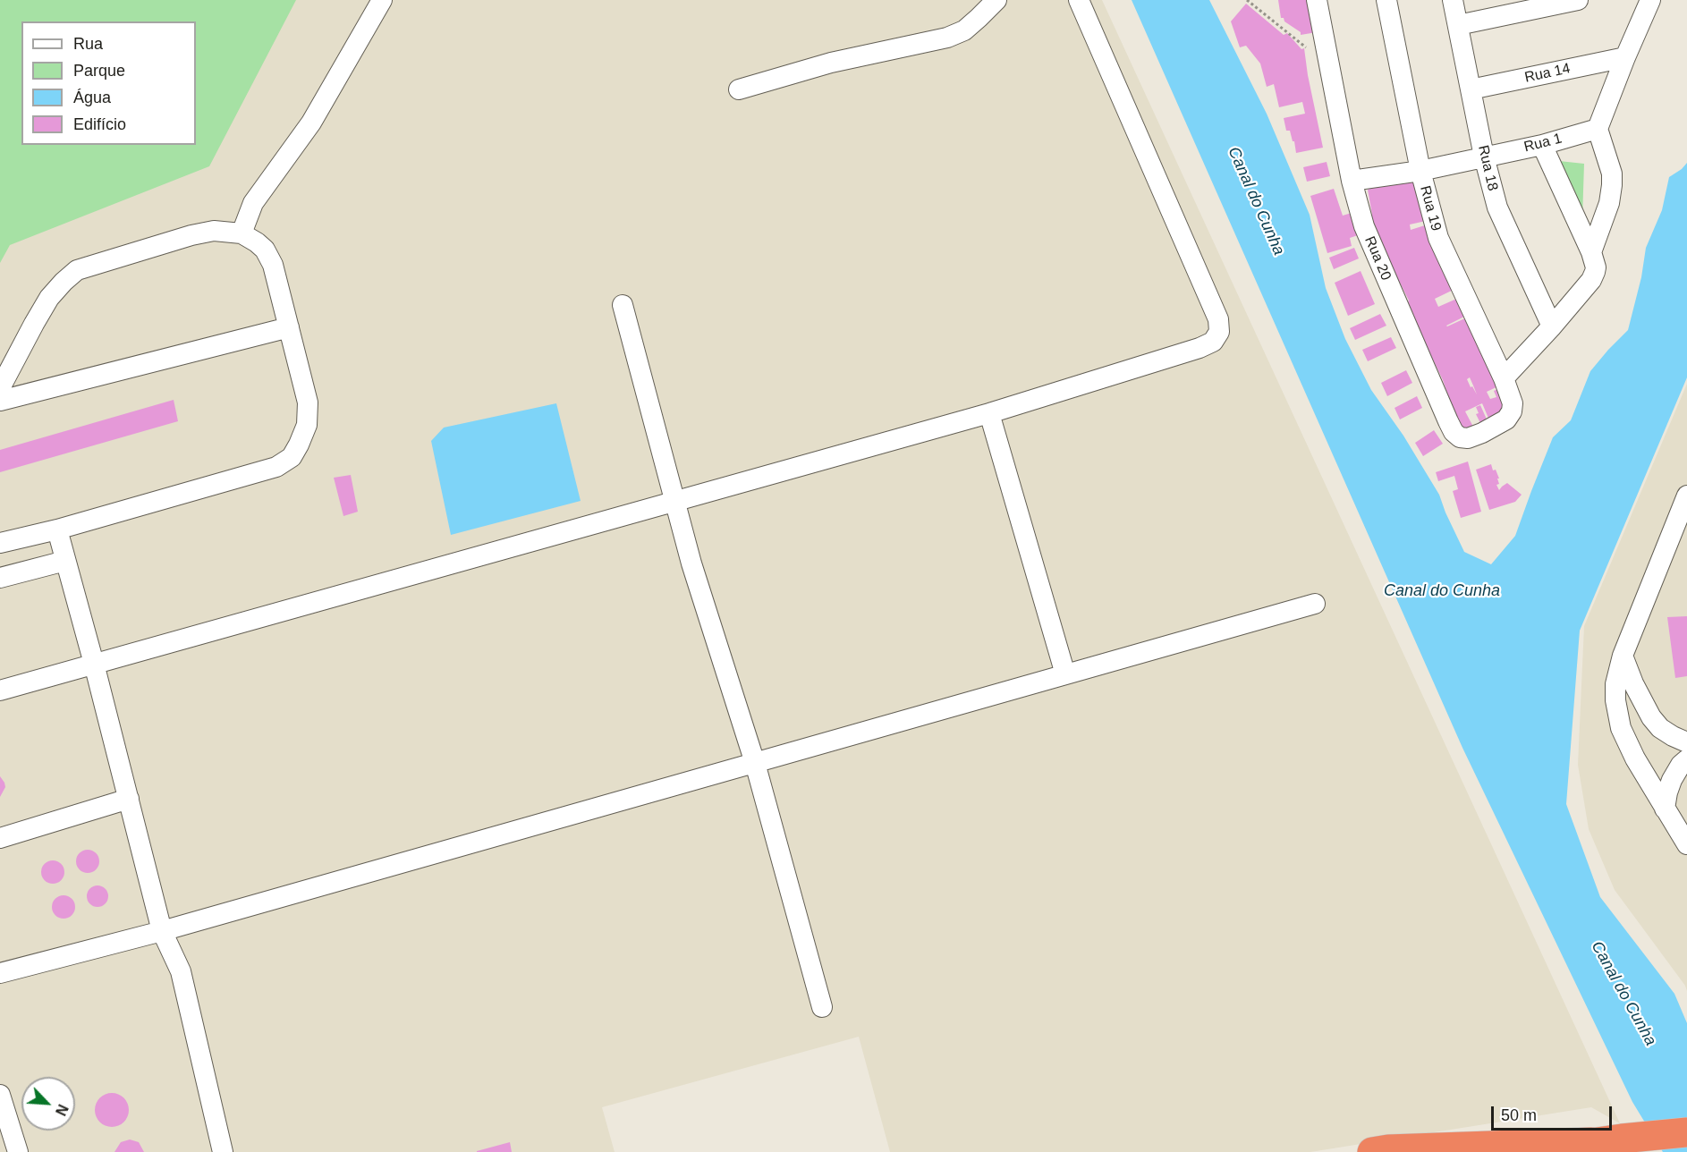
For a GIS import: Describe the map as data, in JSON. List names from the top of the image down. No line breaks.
{"streets":{"street":["Rua 14","Rua 1","Rua 18","Rua 19","Rua 20"]},"crossings":[["Rua 14","Rua 18"],["Rua 1","Rua 18"],["Rua 1","Rua 19"],["Rua 1","Rua 20"],["Rua 19","Rua 20"]],"water":["Canal do Cunha"],"legend":["Rua","Parque","Água","Edifício"],"scale_bar":"50 m","north":"bottom right"}
